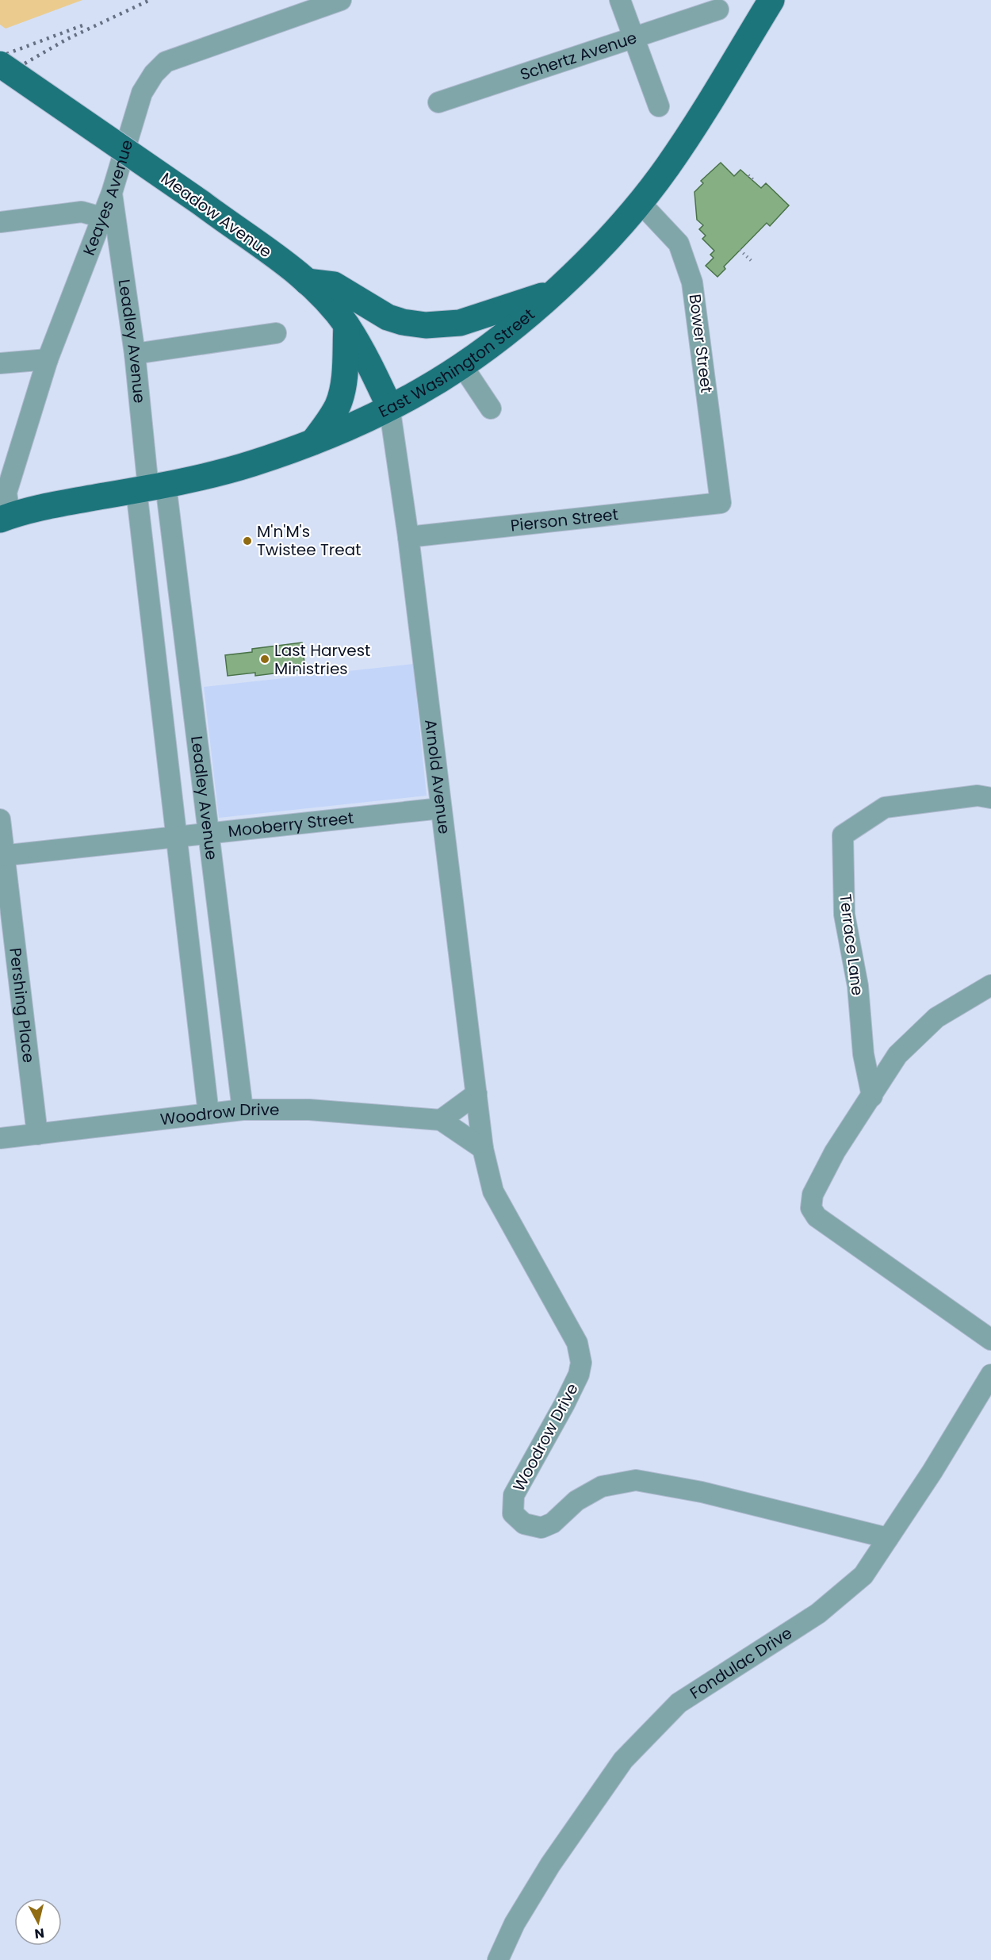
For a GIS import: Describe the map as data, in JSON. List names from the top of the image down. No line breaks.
{"streets":{"main road":["Meadow Avenue","East Washington Street"],"street":["Schertz Avenue","Keayes Avenue","Leadley Avenue","Bower Street","Pierson Street","Arnold Avenue","Mooberry Street","Terrace Lane","Pershing Place","Woodrow Drive","Fondulac Drive"]},"crossings":[["Keayes Avenue","Leadley Avenue"],["Keayes Avenue","East Washington Street"],["Meadow Avenue","East Washington Street"],["Meadow Avenue","Arnold Avenue"],["Leadley Avenue","East Washington Street"],["Leadley Avenue","Mooberry Street"],["Leadley Avenue","Woodrow Drive"],["Bower Street","East Washington Street"],["Bower Street","Pierson Street"],["East Washington Street","Arnold Avenue"],["Pierson Street","Arnold Avenue"],["Arnold Avenue","Mooberry Street"],["Arnold Avenue","Woodrow Drive"],["Mooberry Street","Pershing Place"],["Pershing Place","Woodrow Drive"],["Woodrow Drive","Fondulac Drive"]],"places":["M'n'M's Twistee Treat","Last Harvest Ministries"],"north":"bottom"}
